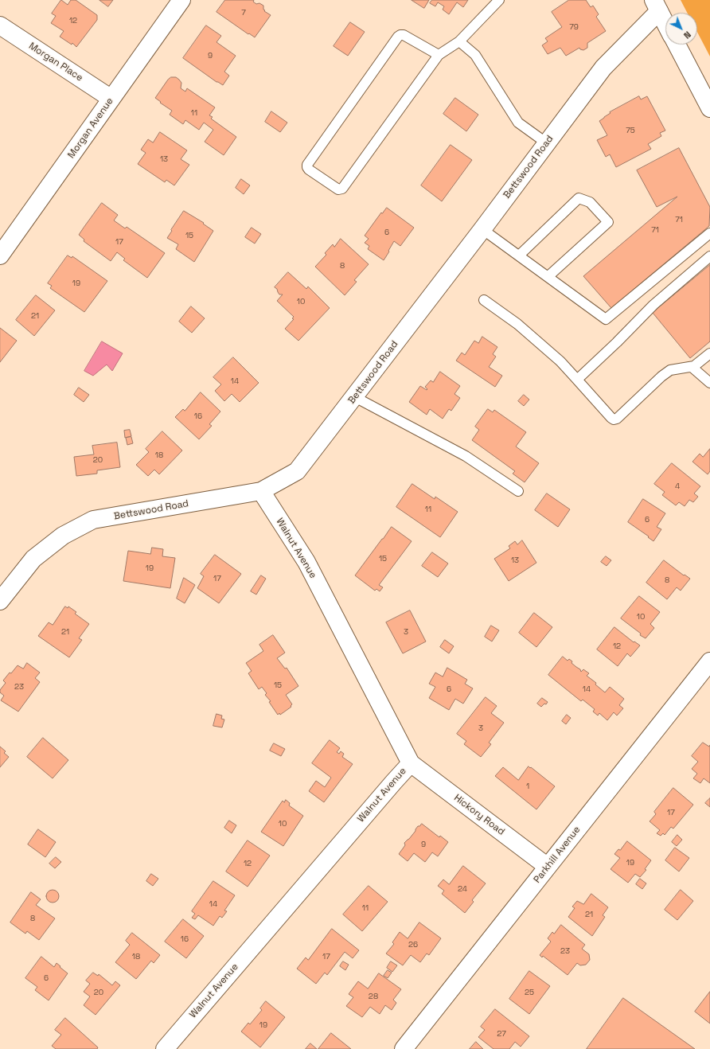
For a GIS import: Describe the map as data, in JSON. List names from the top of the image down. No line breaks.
{"streets":{"street":["Morgan Place","Morgan Avenue","Bettswood Road","Walnut Avenue","Hickory Road","Parkhill Avenue"]},"crossings":[["Morgan Place","Morgan Avenue"],["Bettswood Road","Walnut Avenue"],["Walnut Avenue","Hickory Road"],["Hickory Road","Parkhill Avenue"]],"house_numbers":["7","12","79","9","11","75","13","71","71","6","15","17","8","19","10","21","14","16","18","20","4","11","6","15","13","19","17","8","10","21","3","12","15","23","6","14","3","1","17","10","9","19","12","24","14","11","21","8","16","26","23","18","17","6","20","25","28","19","27"],"north":"bottom right"}
